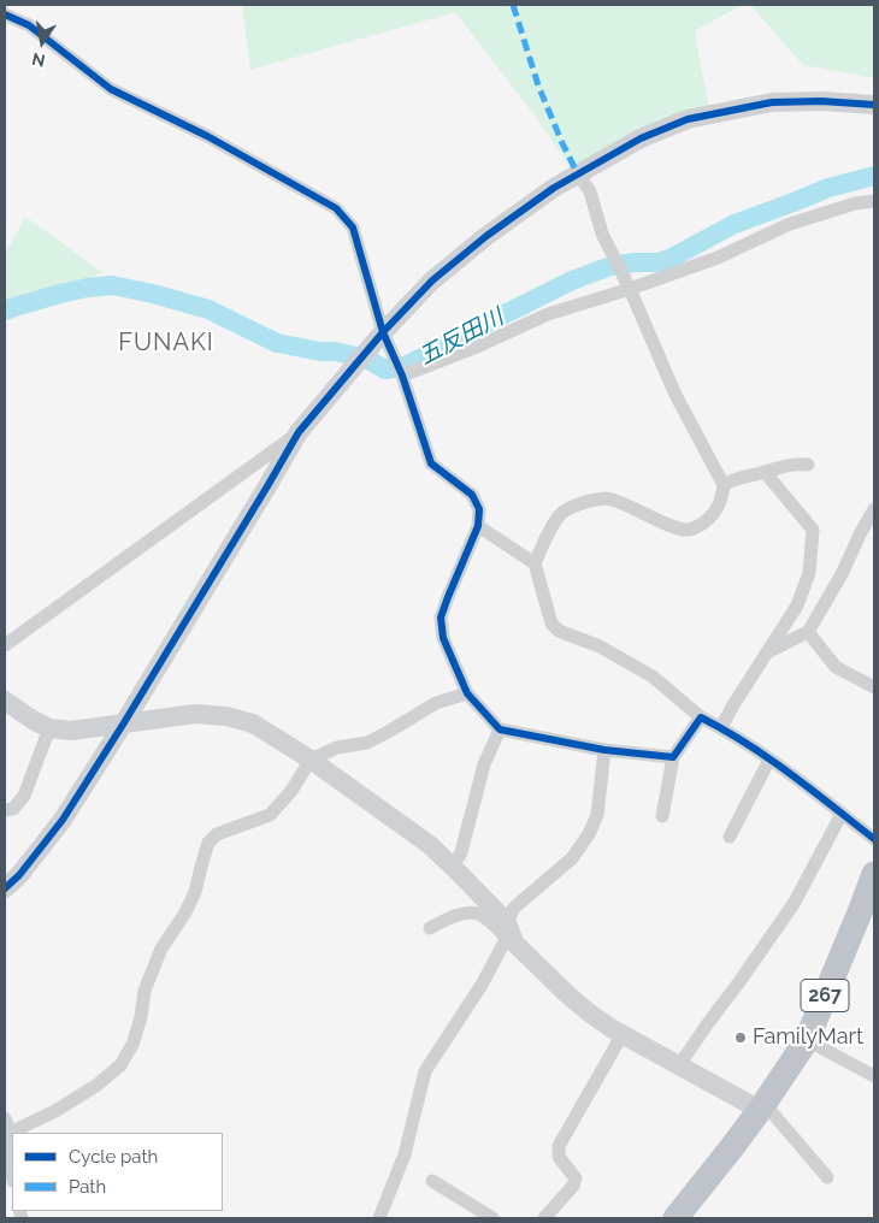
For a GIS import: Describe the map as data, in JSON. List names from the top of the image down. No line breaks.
{"streets":{"highway":["267"]},"districts":["FUNAKI"],"water":["五反田川"],"places":["FamilyMart"],"legend":["Cycle path","Path"],"north":"bottom"}
